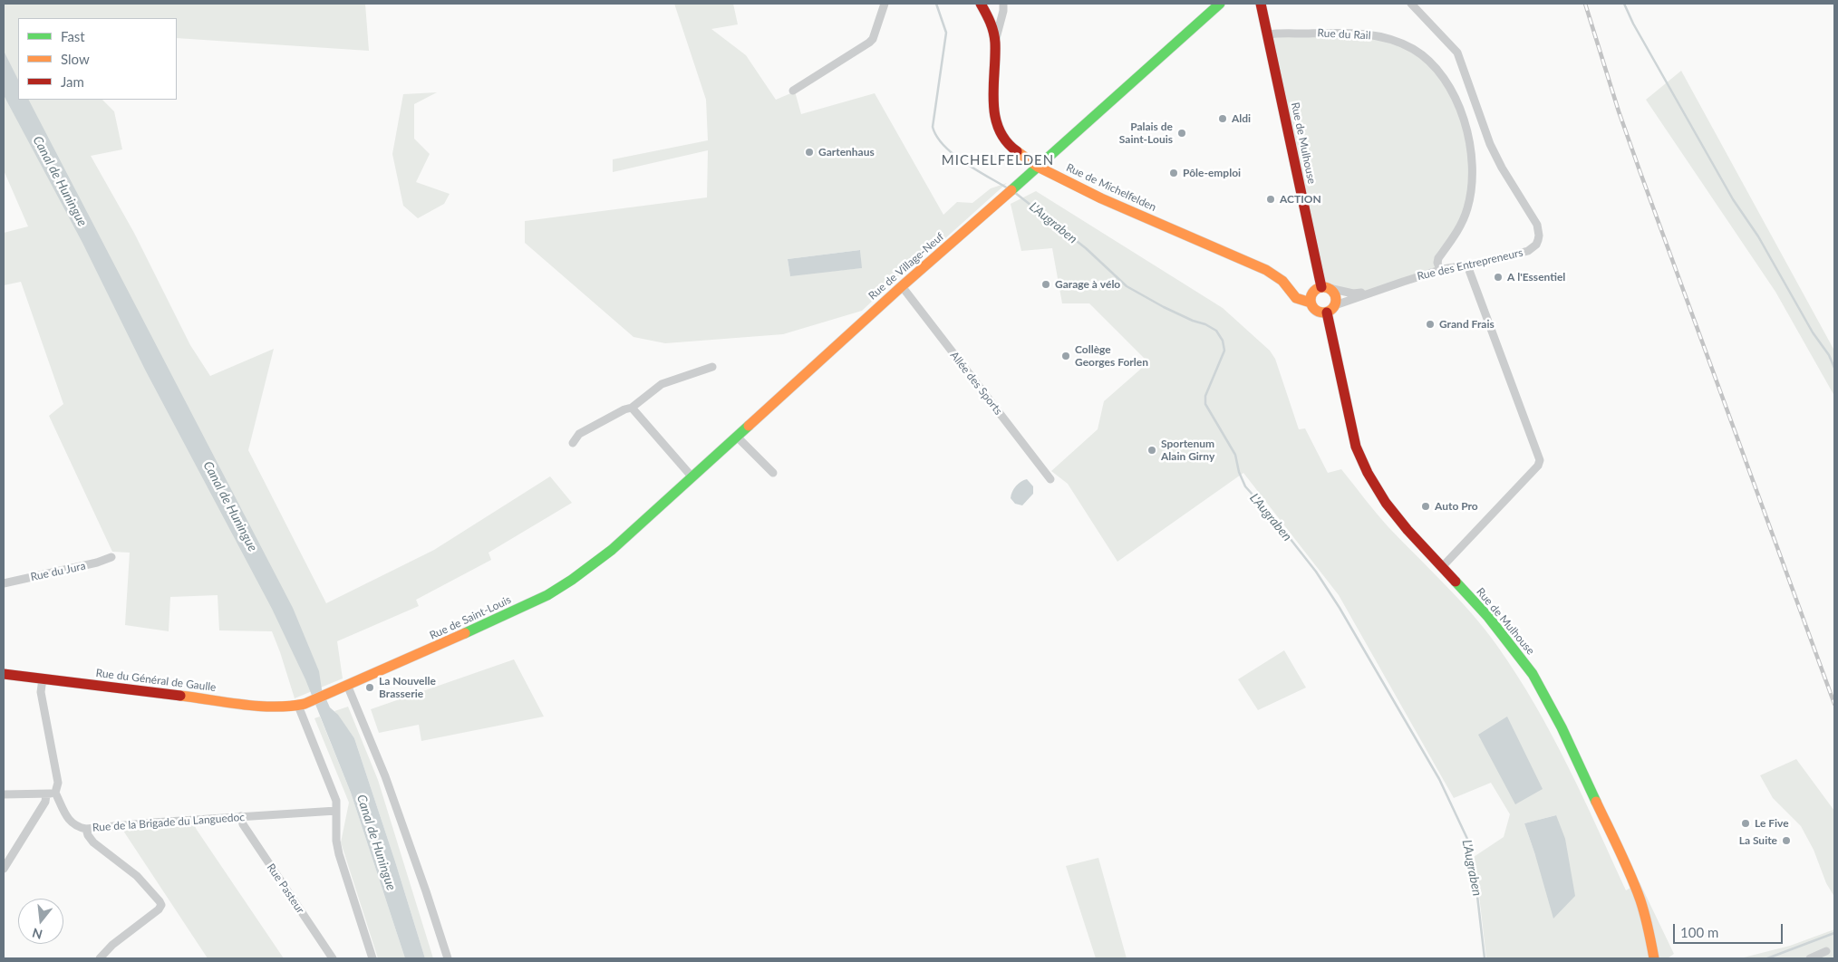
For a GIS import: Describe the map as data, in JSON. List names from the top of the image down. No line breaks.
{"streets":{"street":["Rue du Rail","Rue de Mulhouse","Rue de Michelfelden","Rue des Entrepreneurs","Rue de Village-Neuf","Allée des Sports","Rue du Jura","Rue de Saint-Louis","Rue du Général de Gaulle","Rue de la Brigade du Languedoc","Rue Pasteur"]},"crossings":[["Rue du Rail","Rue de Mulhouse"],["Rue du Rail","Rue des Entrepreneurs"],["Rue de Mulhouse","Rue de Michelfelden"],["Rue de Mulhouse","Rue des Entrepreneurs"],["Rue de Michelfelden","Rue des Entrepreneurs"],["Rue de Michelfelden","Rue de Village-Neuf"],["Rue de Village-Neuf","Allée des Sports"],["Rue de Village-Neuf","Rue de Saint-Louis"],["Rue de Saint-Louis","Rue du Général de Gaulle"],["Rue du Général de Gaulle","Rue de la Brigade du Languedoc"],["Rue de la Brigade du Languedoc","Rue Pasteur"]],"districts":["MICHELFELDEN"],"water":["Canal de Huningue","L'Augraben"],"places":["Aldi","Palais de Saint-Louis","Gartenhaus","Pôle-emploi","ACTION","A l'Essentiel","Garage à vélo","Grand Frais","Collège Georges Forlen","Sportenum Alain Girny","Auto Pro","La Nouvelle Brasserie","Le Five","La Suite"],"legend":["Fast","Slow","Jam"],"scale_bar":"100 m","north":"bottom"}
